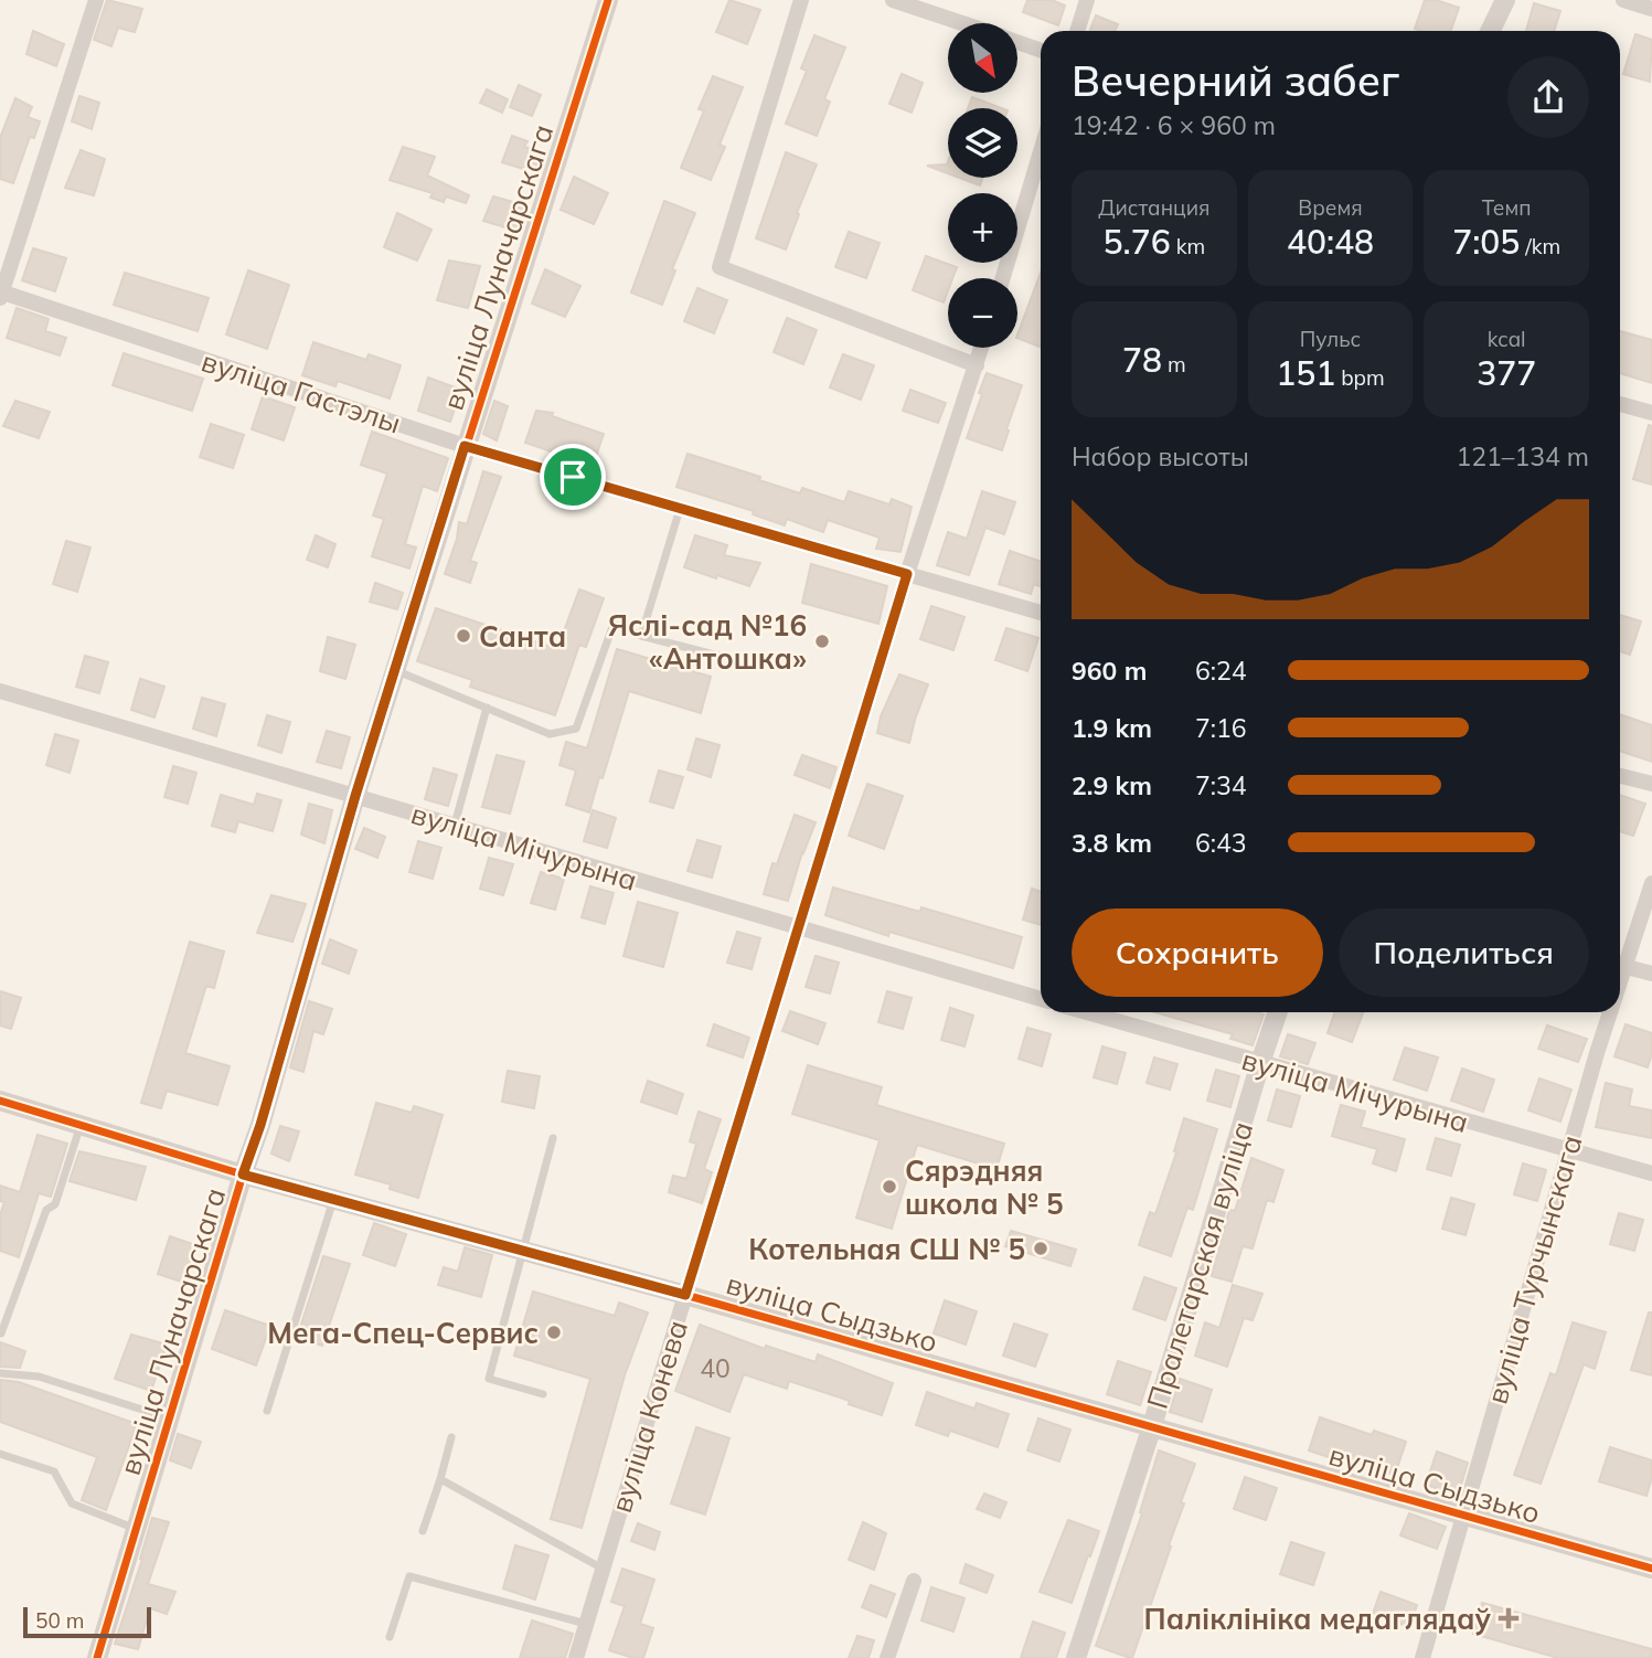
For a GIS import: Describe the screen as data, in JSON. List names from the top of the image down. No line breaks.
{"streets":{"street":["вуліца Луначарскага","вуліца Гастэлы","вуліца Мічурына","Пралетарская вуліца","вуліца Турчынскага","вуліца Сыдзько","вуліца Конева"]},"crossings":[["вуліца Луначарскага","вуліца Гастэлы"],["вуліца Луначарскага","вуліца Мічурына"],["вуліца Луначарскага","вуліца Сыдзько"],["вуліца Гастэлы","вуліца Конева"],["вуліца Мічурына","Пралетарская вуліца"],["вуліца Мічурына","вуліца Турчынскага"],["вуліца Мічурына","вуліца Конева"],["Пралетарская вуліца","вуліца Сыдзько"],["вуліца Турчынскага","вуліца Сыдзько"],["вуліца Сыдзько","вуліца Конева"]],"places":{"other":["Санта","Яслі-сад №16 «Антошка»","Сярэдняя школа № 5","Котельная СШ № 5","Мега-Спец-Сервис"],"health":["Паліклініка медаглядаў"]},"house_numbers":["40"],"scale_bar":"50 m","north":"bottom right","page":{"map_buttons":["+","−"],"heading":["Вечерний забег","19:42 · 6 × 960 m"],"stats":[["Дистанция","5.76 km"],["Время","40:48"],["Темп","7:05 /km"],["78 m"],["Пульс","151 bpm"],["kcal","377"]],"chart":["Набор высоты","121–134 m"],"list":[{"name":"960 m","note":"6:24"},{"name":"1.9 km","note":"7:16"},{"name":"2.9 km","note":"7:34"},{"name":"3.8 km","note":"6:43"}],"buttons":["Сохранить","Поделиться"],"scale":"50 m"}}
